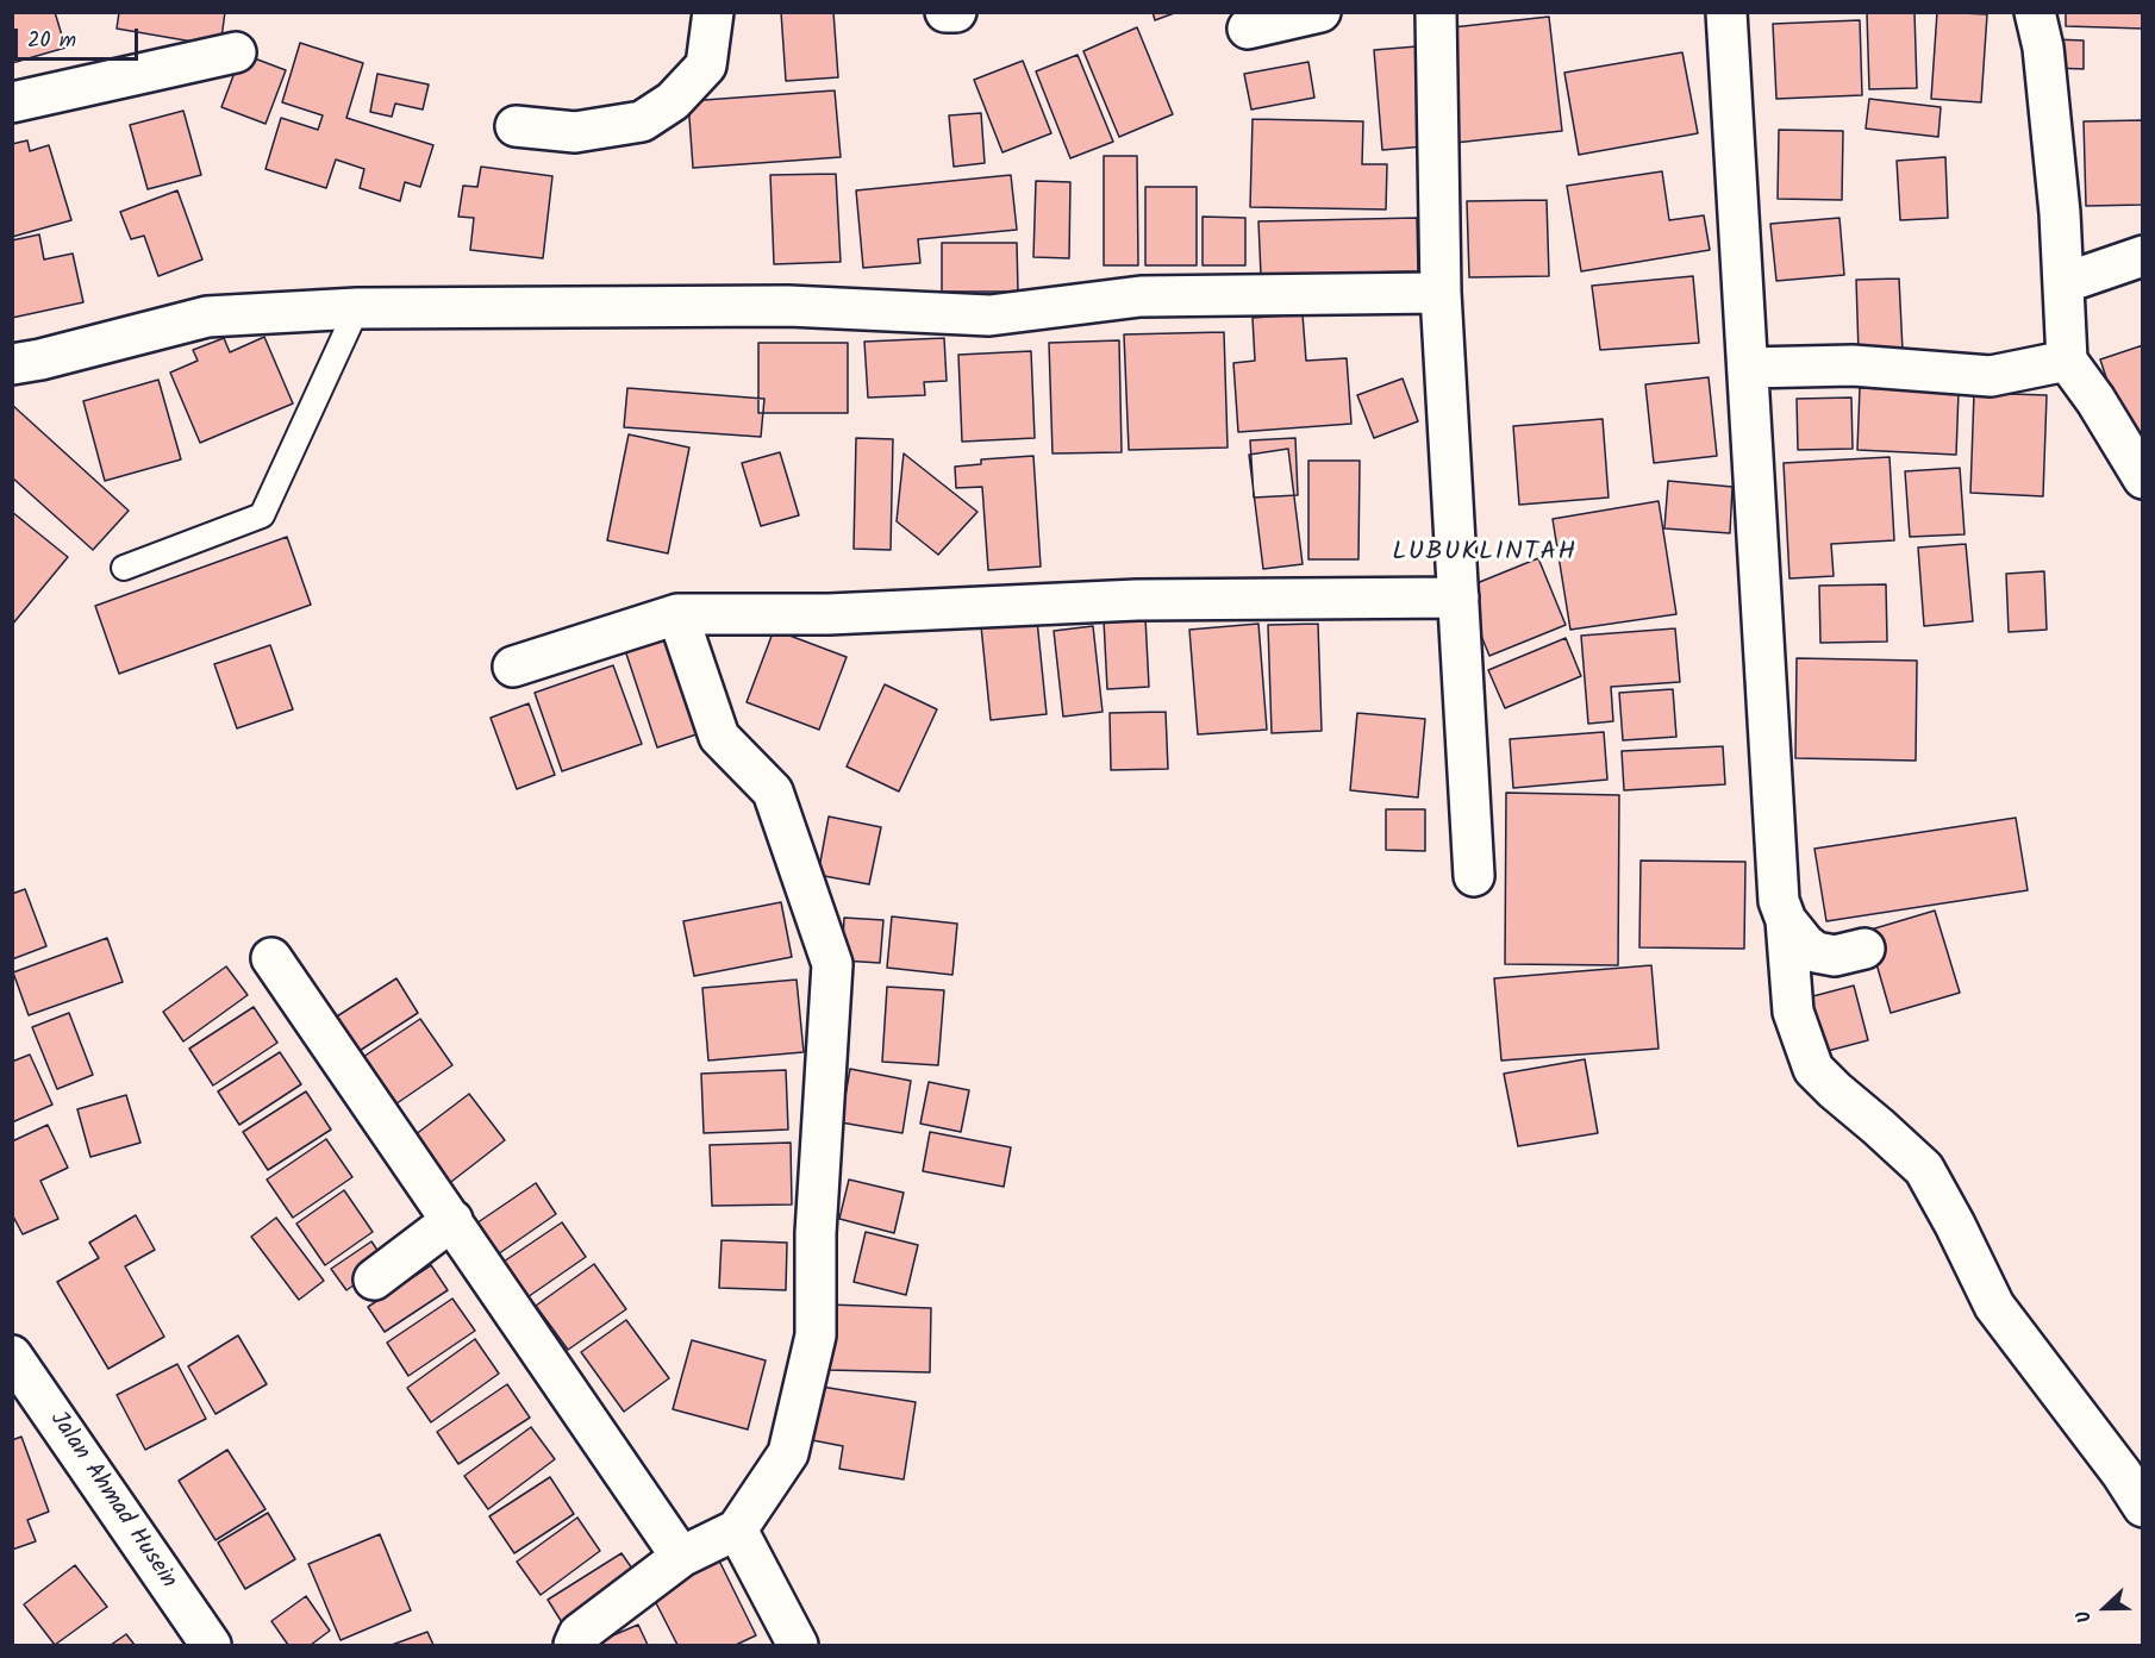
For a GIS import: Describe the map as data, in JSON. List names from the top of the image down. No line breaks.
{"streets":{"street":["Jalan Ahmad Husein"]},"districts":["LUBUKLINTAH"],"scale_bar":"20 m","north":"left"}
